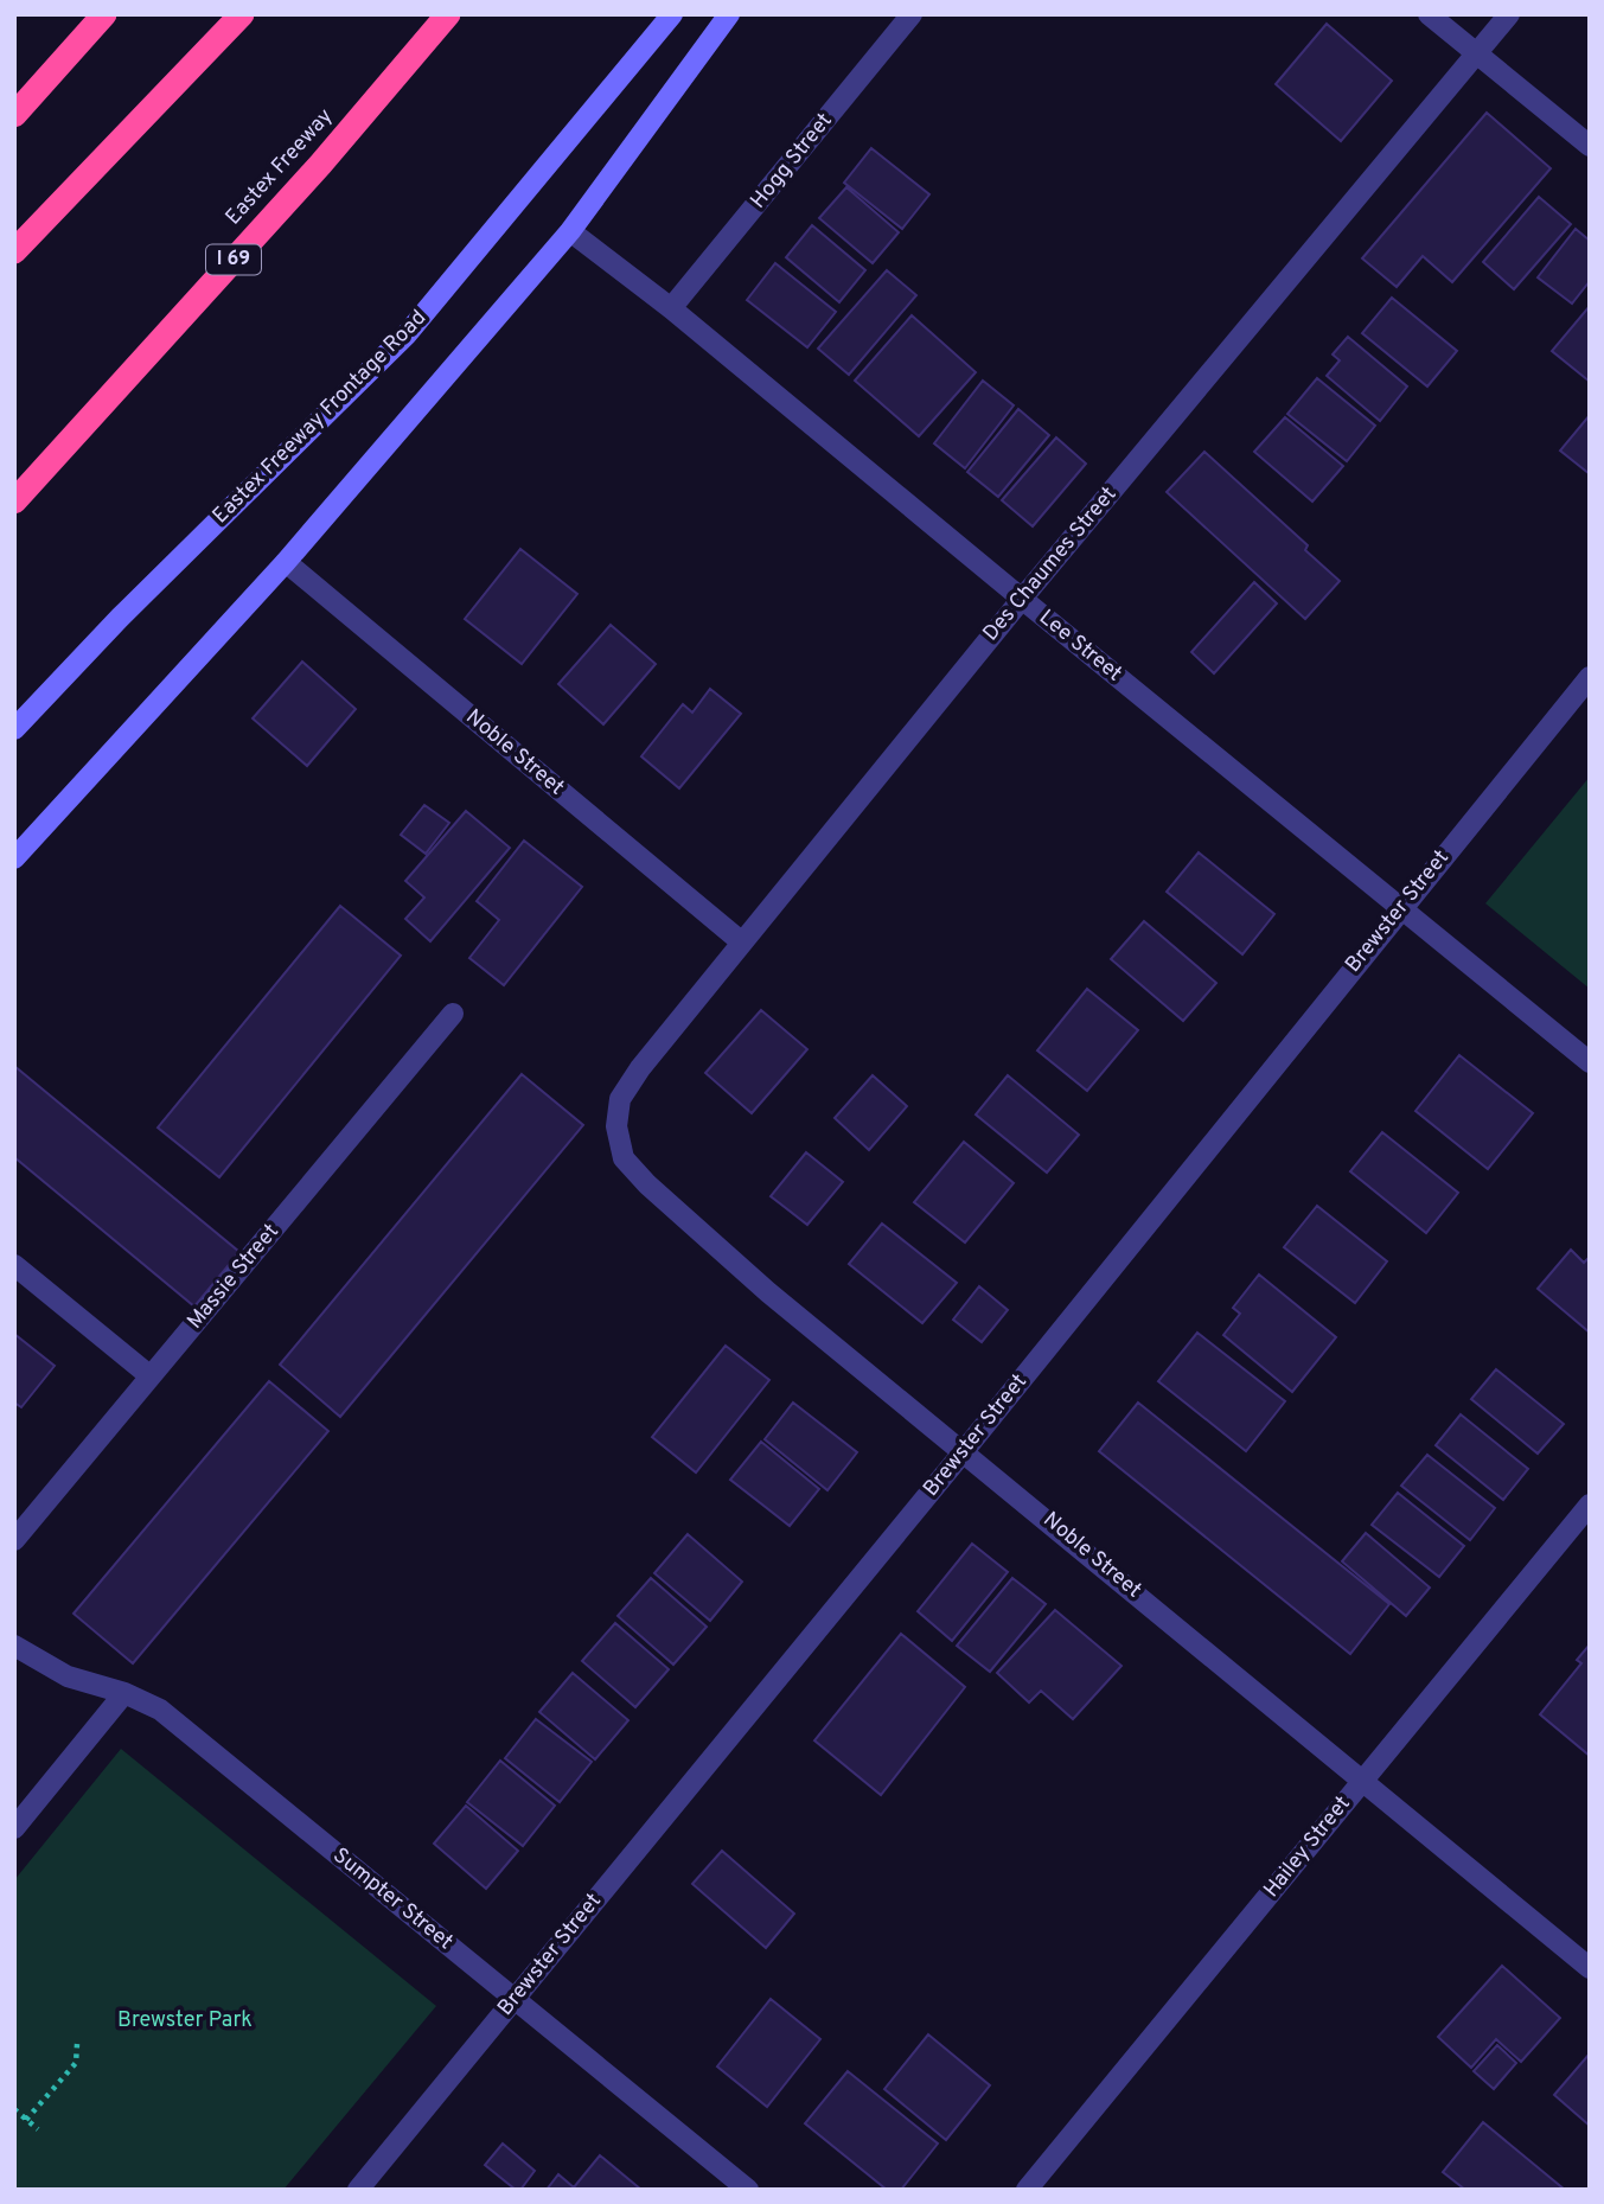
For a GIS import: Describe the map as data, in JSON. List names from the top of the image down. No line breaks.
{"streets":{"highway":["Eastex Freeway","I 69"],"main road":["Eastex Freeway Frontage Road"],"street":["Hogg Street","Des Chaumes Street","Lee Street","Noble Street","Brewster Street","Massie Street","Hailey Street","Sumpter Street"]},"crossings":[["Hogg Street","Lee Street"],["Des Chaumes Street","Lee Street"],["Des Chaumes Street","Noble Street"],["Lee Street","Brewster Street"],["Noble Street","Brewster Street"],["Noble Street","Hailey Street"],["Brewster Street","Sumpter Street"]],"parks":["Brewster Park"]}
